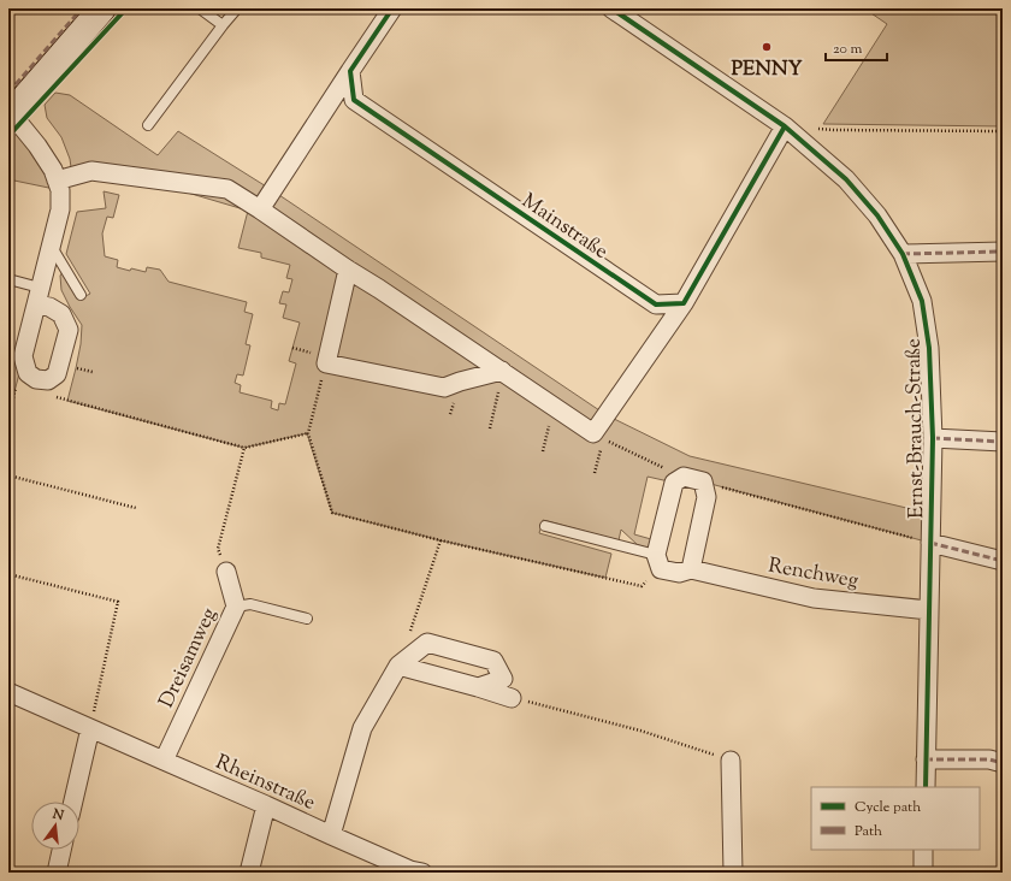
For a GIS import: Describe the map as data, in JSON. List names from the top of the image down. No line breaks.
{"streets":{"street":["Mainstraße","Ernst-Brauch-Straße","Renchweg","Dreisamweg","Rheinstraße"]},"crossings":[["Ernst-Brauch-Straße","Renchweg"],["Dreisamweg","Rheinstraße"]],"places":["PENNY"],"legend":["Cycle path","Path"],"scale_bar":"20 m","north":"top"}
